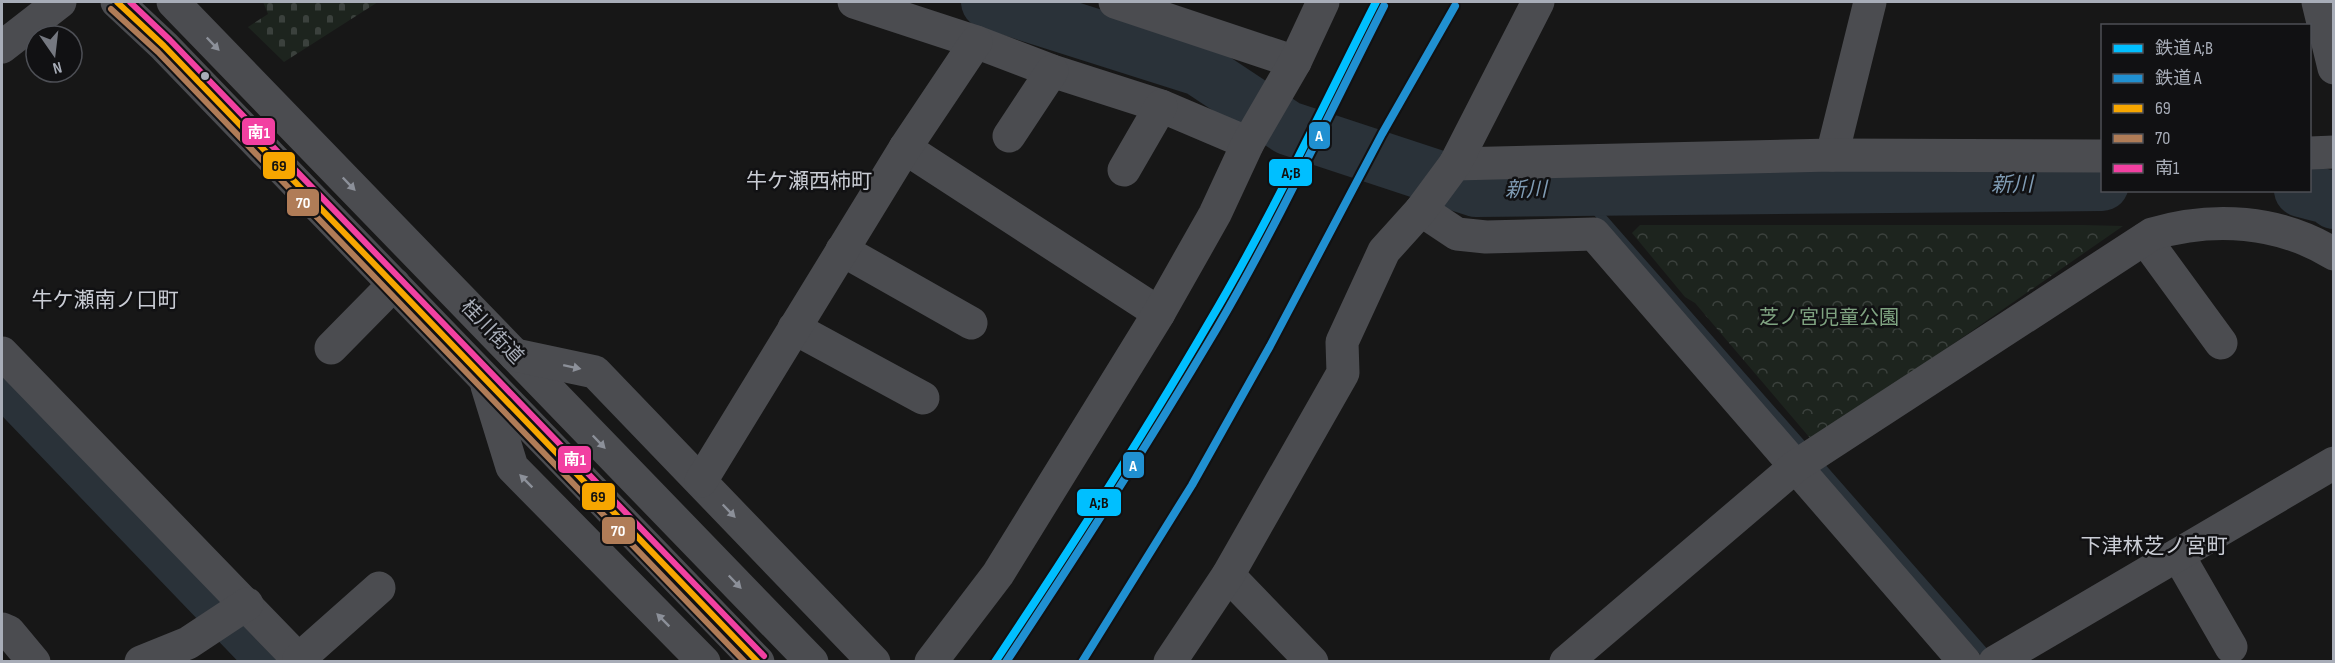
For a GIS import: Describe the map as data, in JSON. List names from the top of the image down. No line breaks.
{"streets":{"street":["桂川街道"]},"districts":["牛ケ瀬西柿町","牛ケ瀬南ノ口町","下津林芝ノ宮町"],"water":["新川"],"parks":["芝ノ宮児童公園"],"lines":["rail line A;B","transit line 69","transit line 南1","rail line A","transit line 70"],"legend":["鉄道 A;B","鉄道 A","69","70","南1"],"north":"bottom"}
